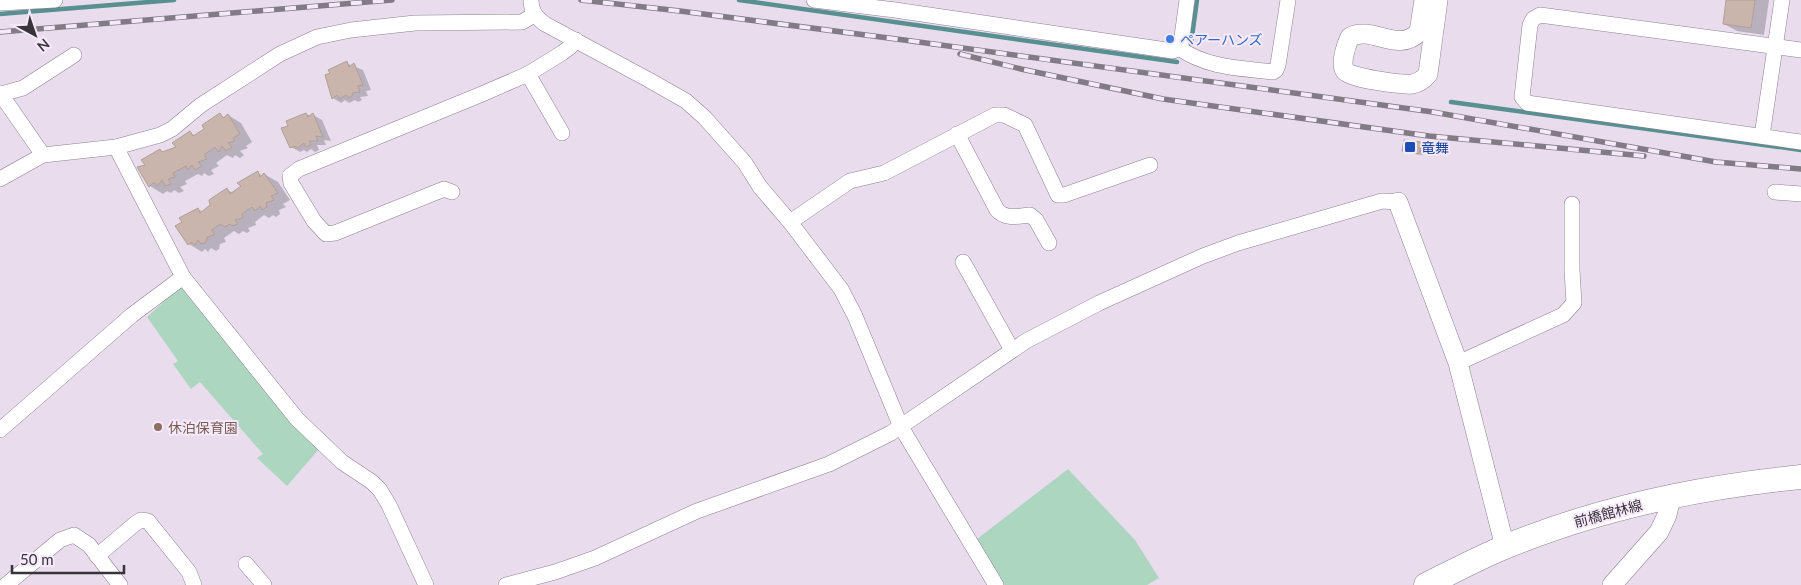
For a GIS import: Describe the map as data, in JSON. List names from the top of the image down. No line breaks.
{"streets":{"main road":["前橋館林線"]},"places":{"other":["ペアーハンズ","休泊保育園"],"transit":["竜舞"]},"scale_bar":"50 m","north":"bottom right"}
